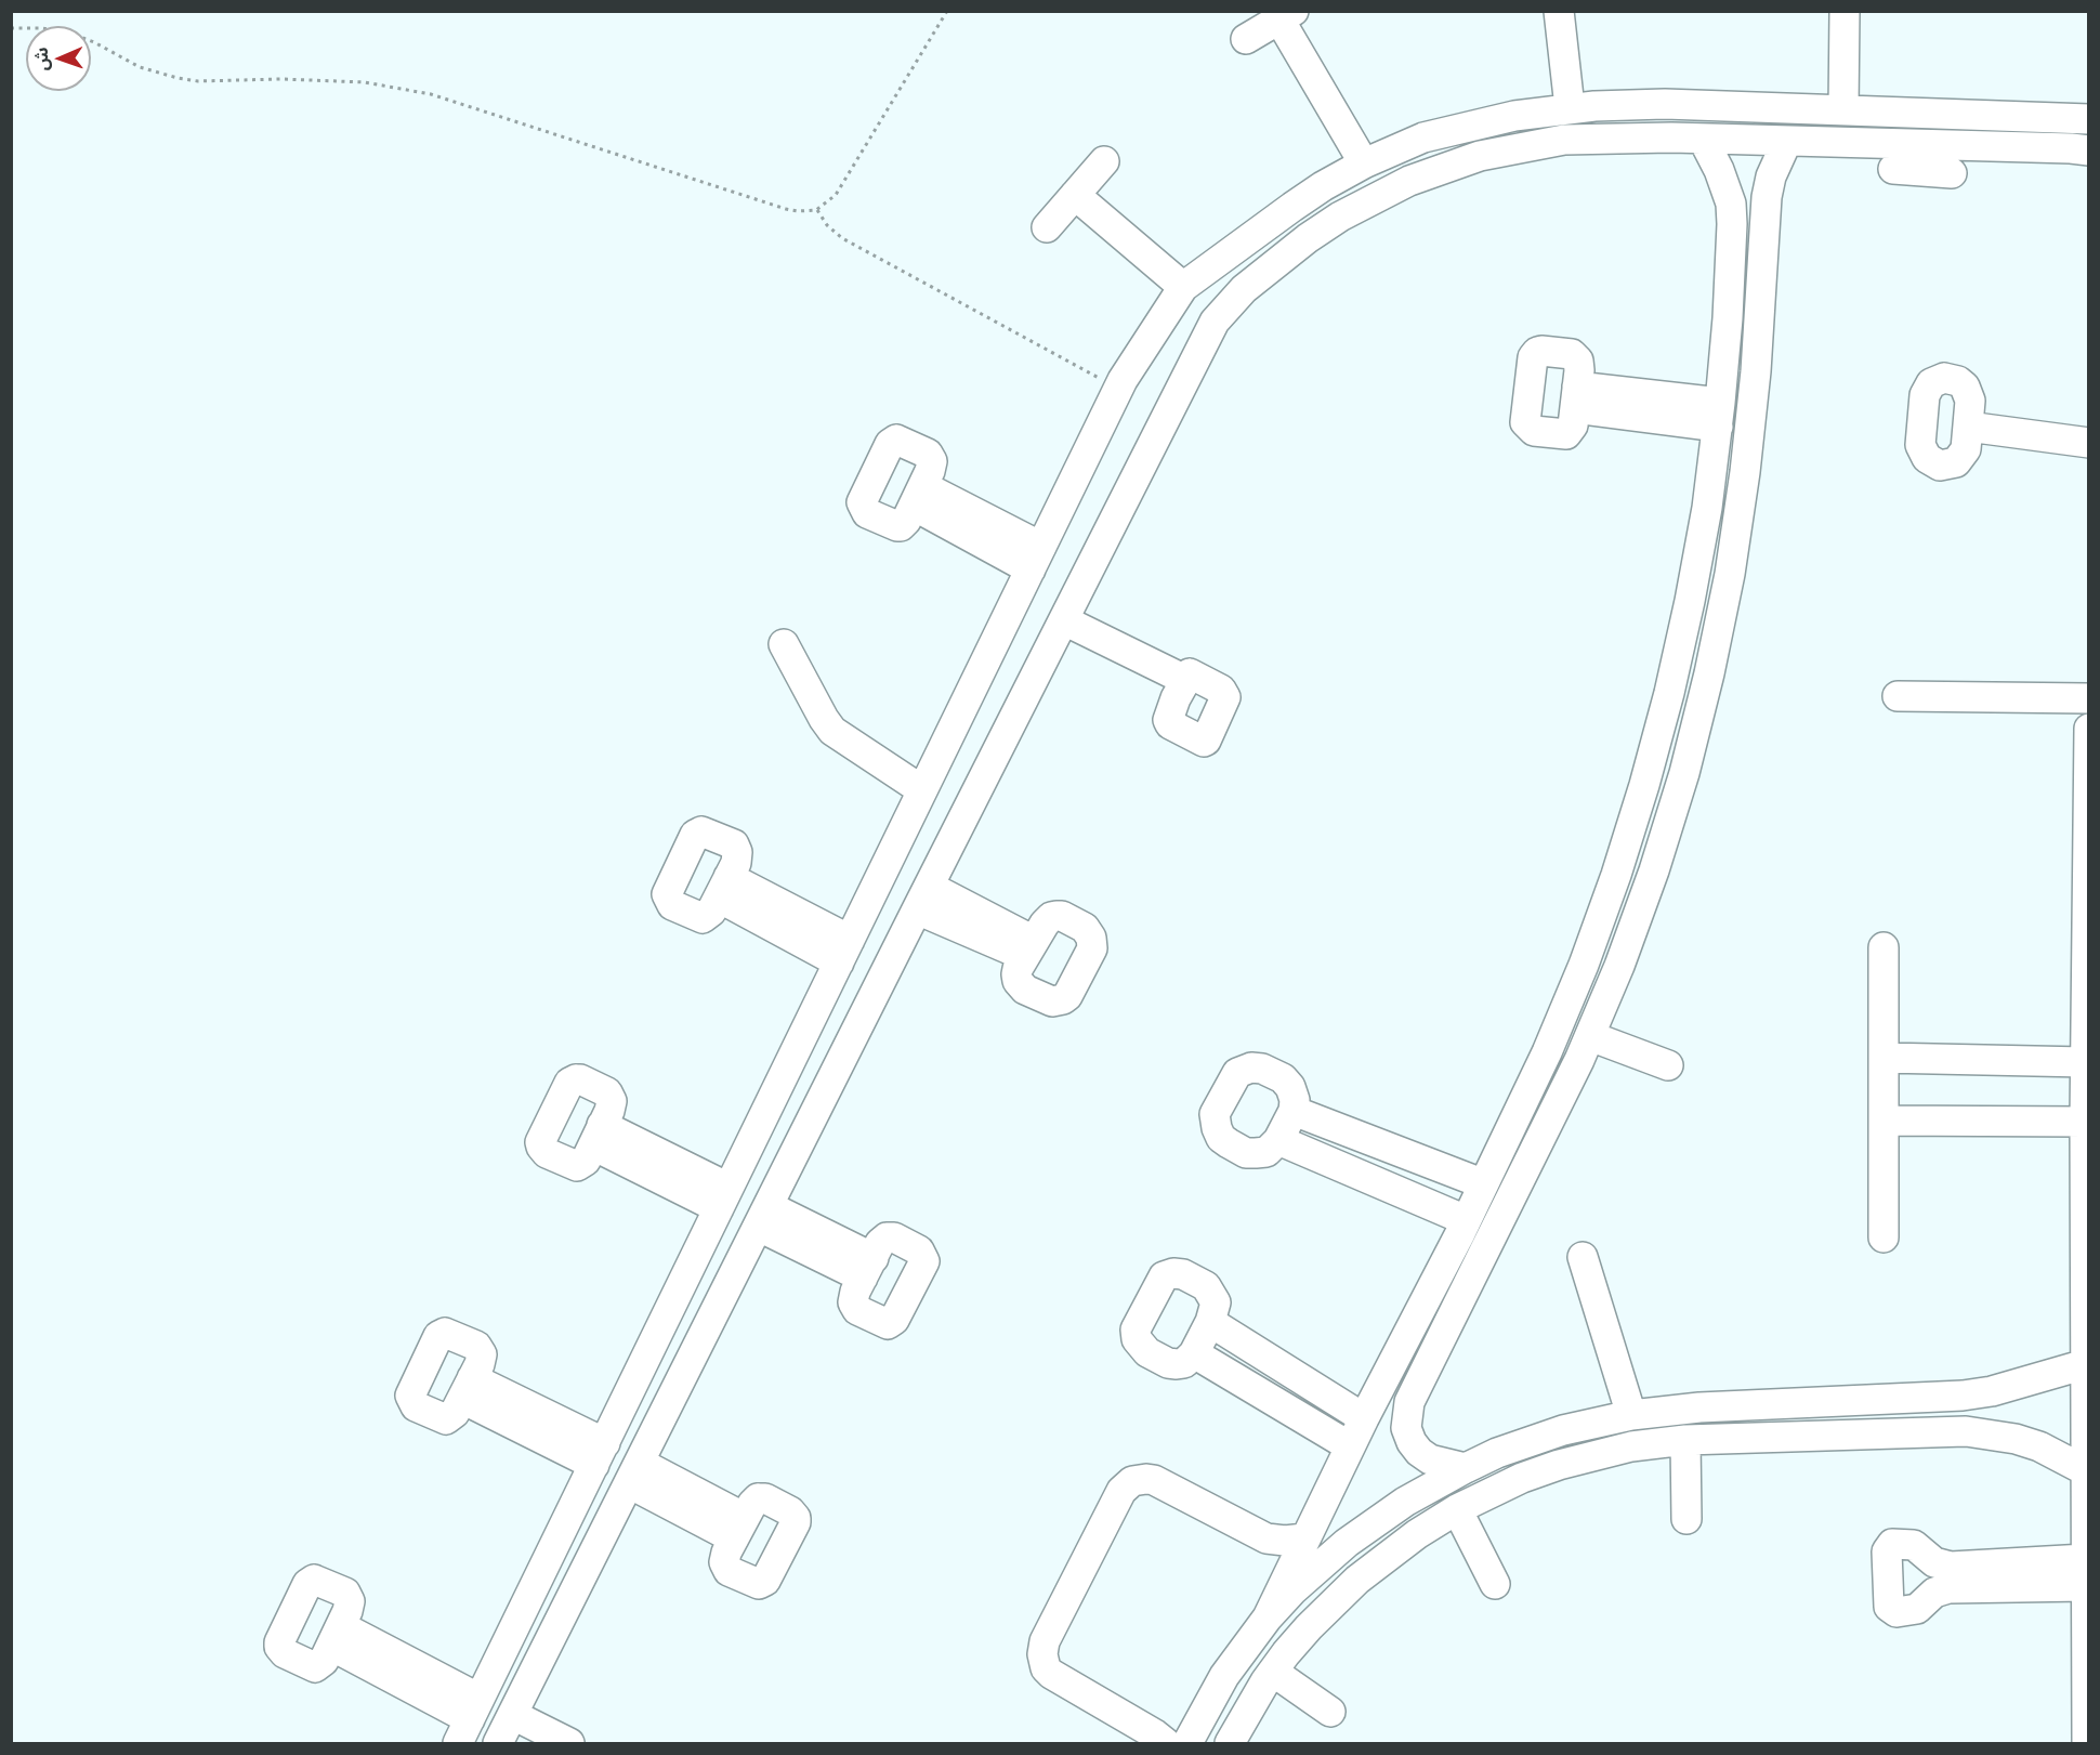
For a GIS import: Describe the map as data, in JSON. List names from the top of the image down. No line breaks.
{"north":"left"}
